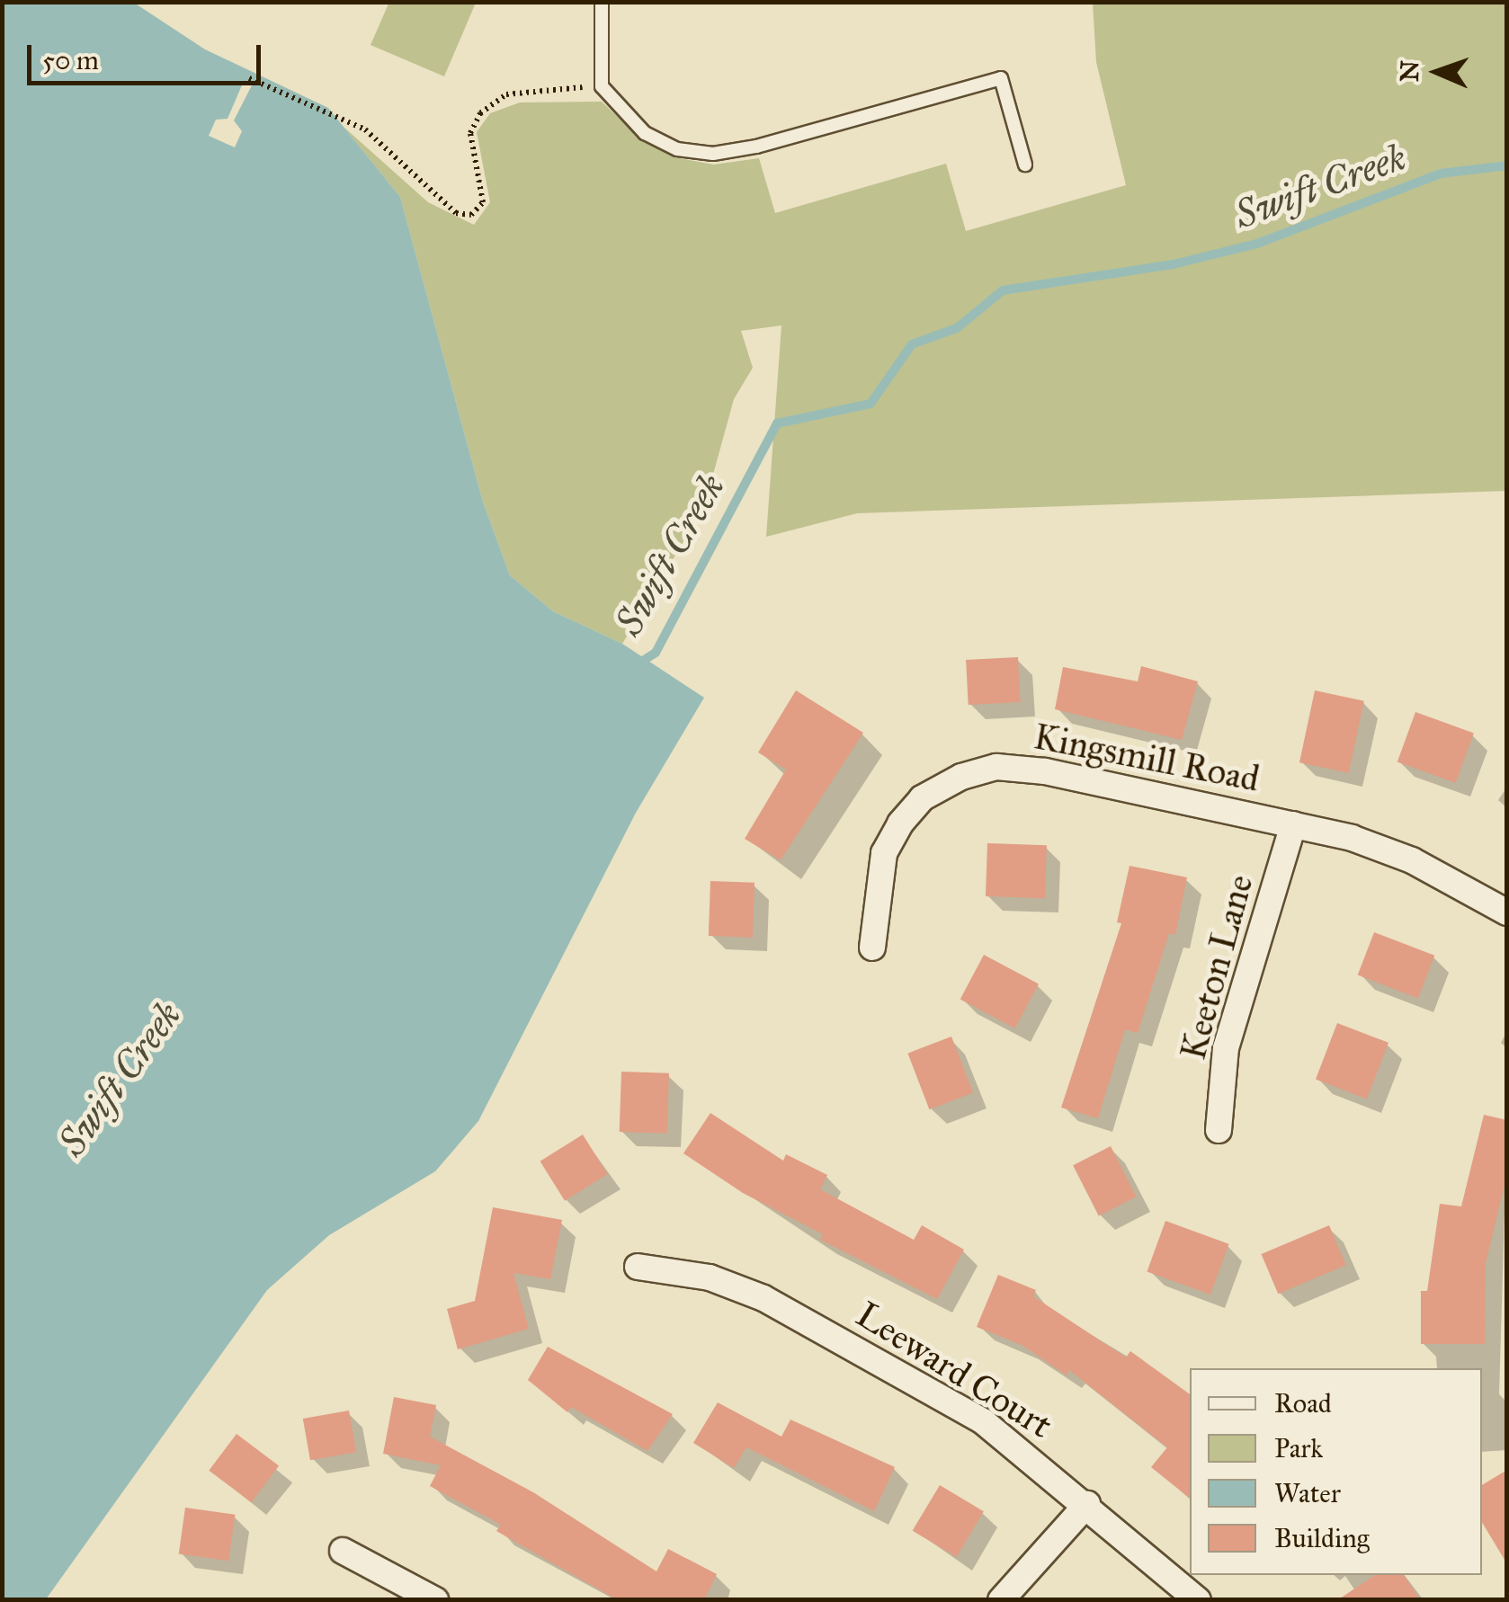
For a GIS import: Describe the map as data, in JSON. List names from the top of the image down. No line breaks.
{"streets":{"street":["Kingsmill Road","Keeton Lane","Leeward Court"]},"crossings":[["Kingsmill Road","Keeton Lane"]],"water":["Swift Creek"],"legend":["Road","Park","Water","Building"],"scale_bar":"50 m","north":"left"}
